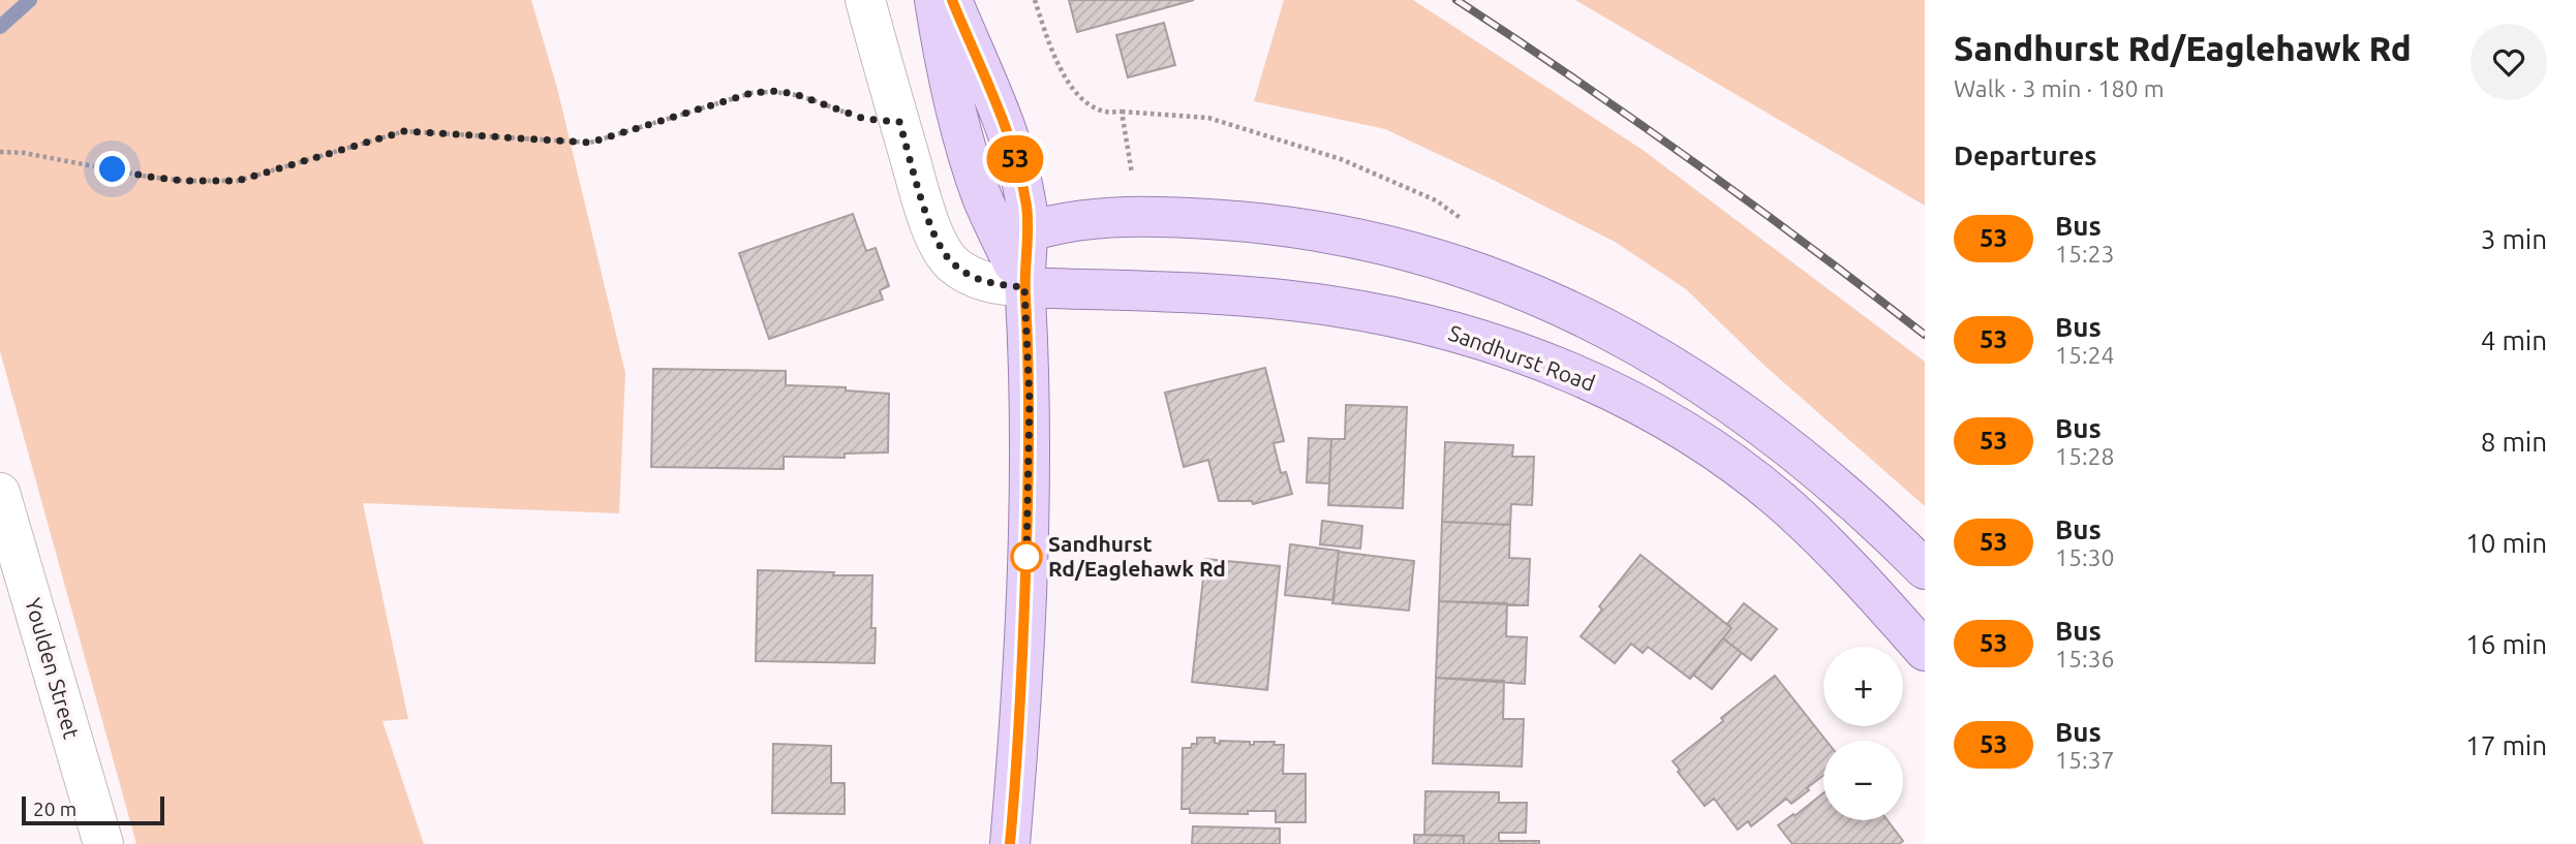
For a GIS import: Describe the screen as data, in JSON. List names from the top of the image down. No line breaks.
{"streets":{"main road":["Sandhurst Road"],"street":["Youlden Street"]},"places":["Sandhurst Rd/Eaglehawk Rd"],"lines":["bus line 53"],"scale_bar":"20 m","page":{"on_map":"53","heading":[["Sandhurst Rd/Eaglehawk Rd","Walk · 3 min · 180 m"],"Departures"],"list":[{"mark":"53","name":"Bus","note":"15:23","value":"3 min"},{"mark":"53","name":"Bus","note":"15:24","value":"4 min"},{"mark":"53","name":"Bus","note":"15:28","value":"8 min"},{"mark":"53","name":"Bus","note":"15:30","value":"10 min"},{"mark":"53","name":"Bus","note":"15:36","value":"16 min"},{"mark":"53","name":"Bus","note":"15:37","value":"17 min"}],"map_buttons":["+","−"],"scale":"20 m"}}
